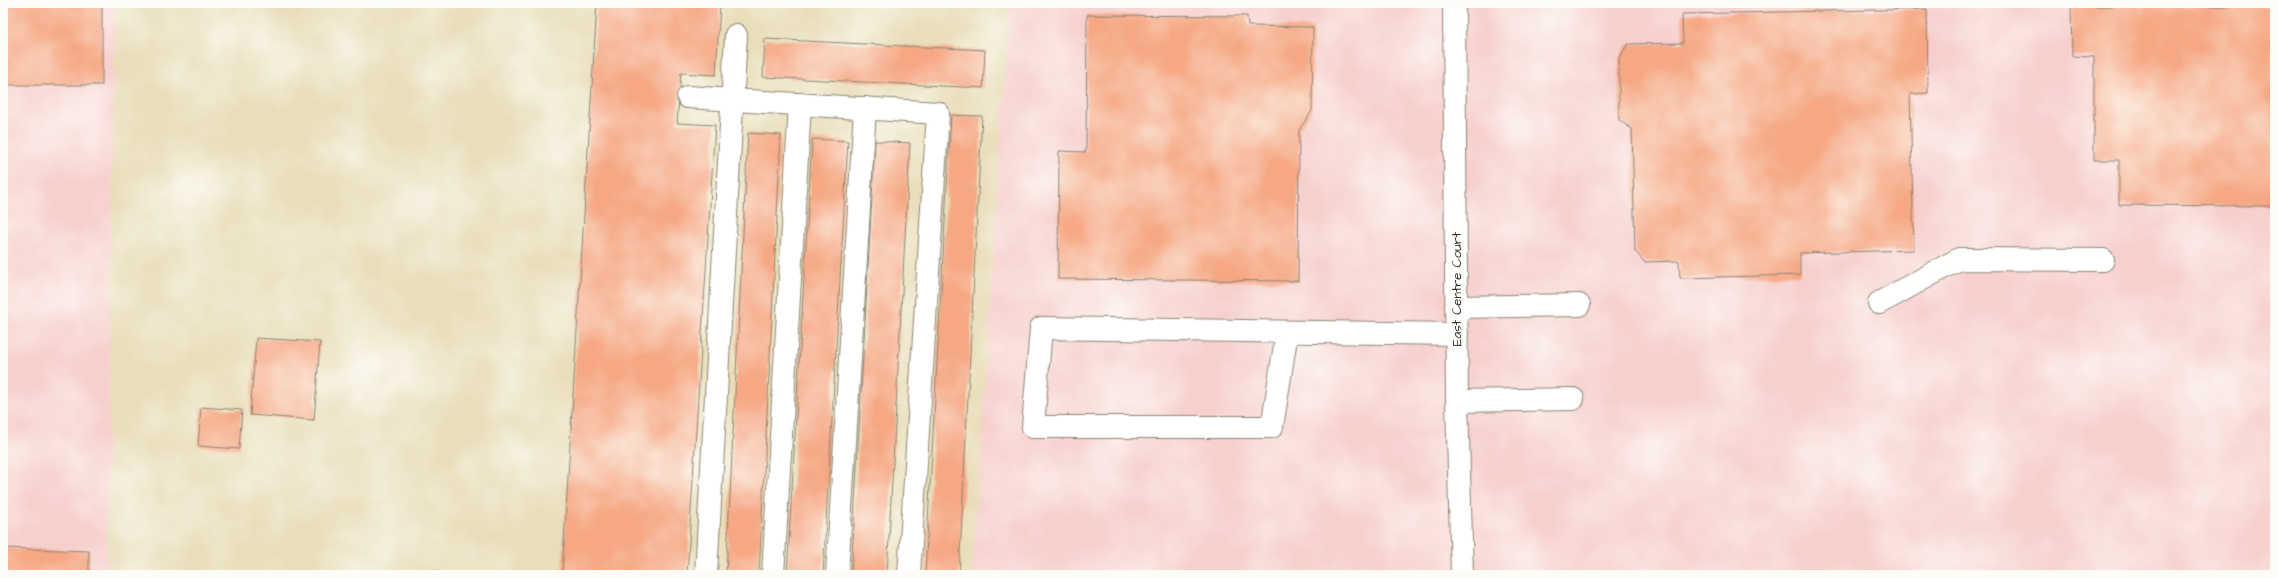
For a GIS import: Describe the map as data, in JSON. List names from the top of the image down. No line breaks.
{"streets":{"street":["East Centre Court"]}}
